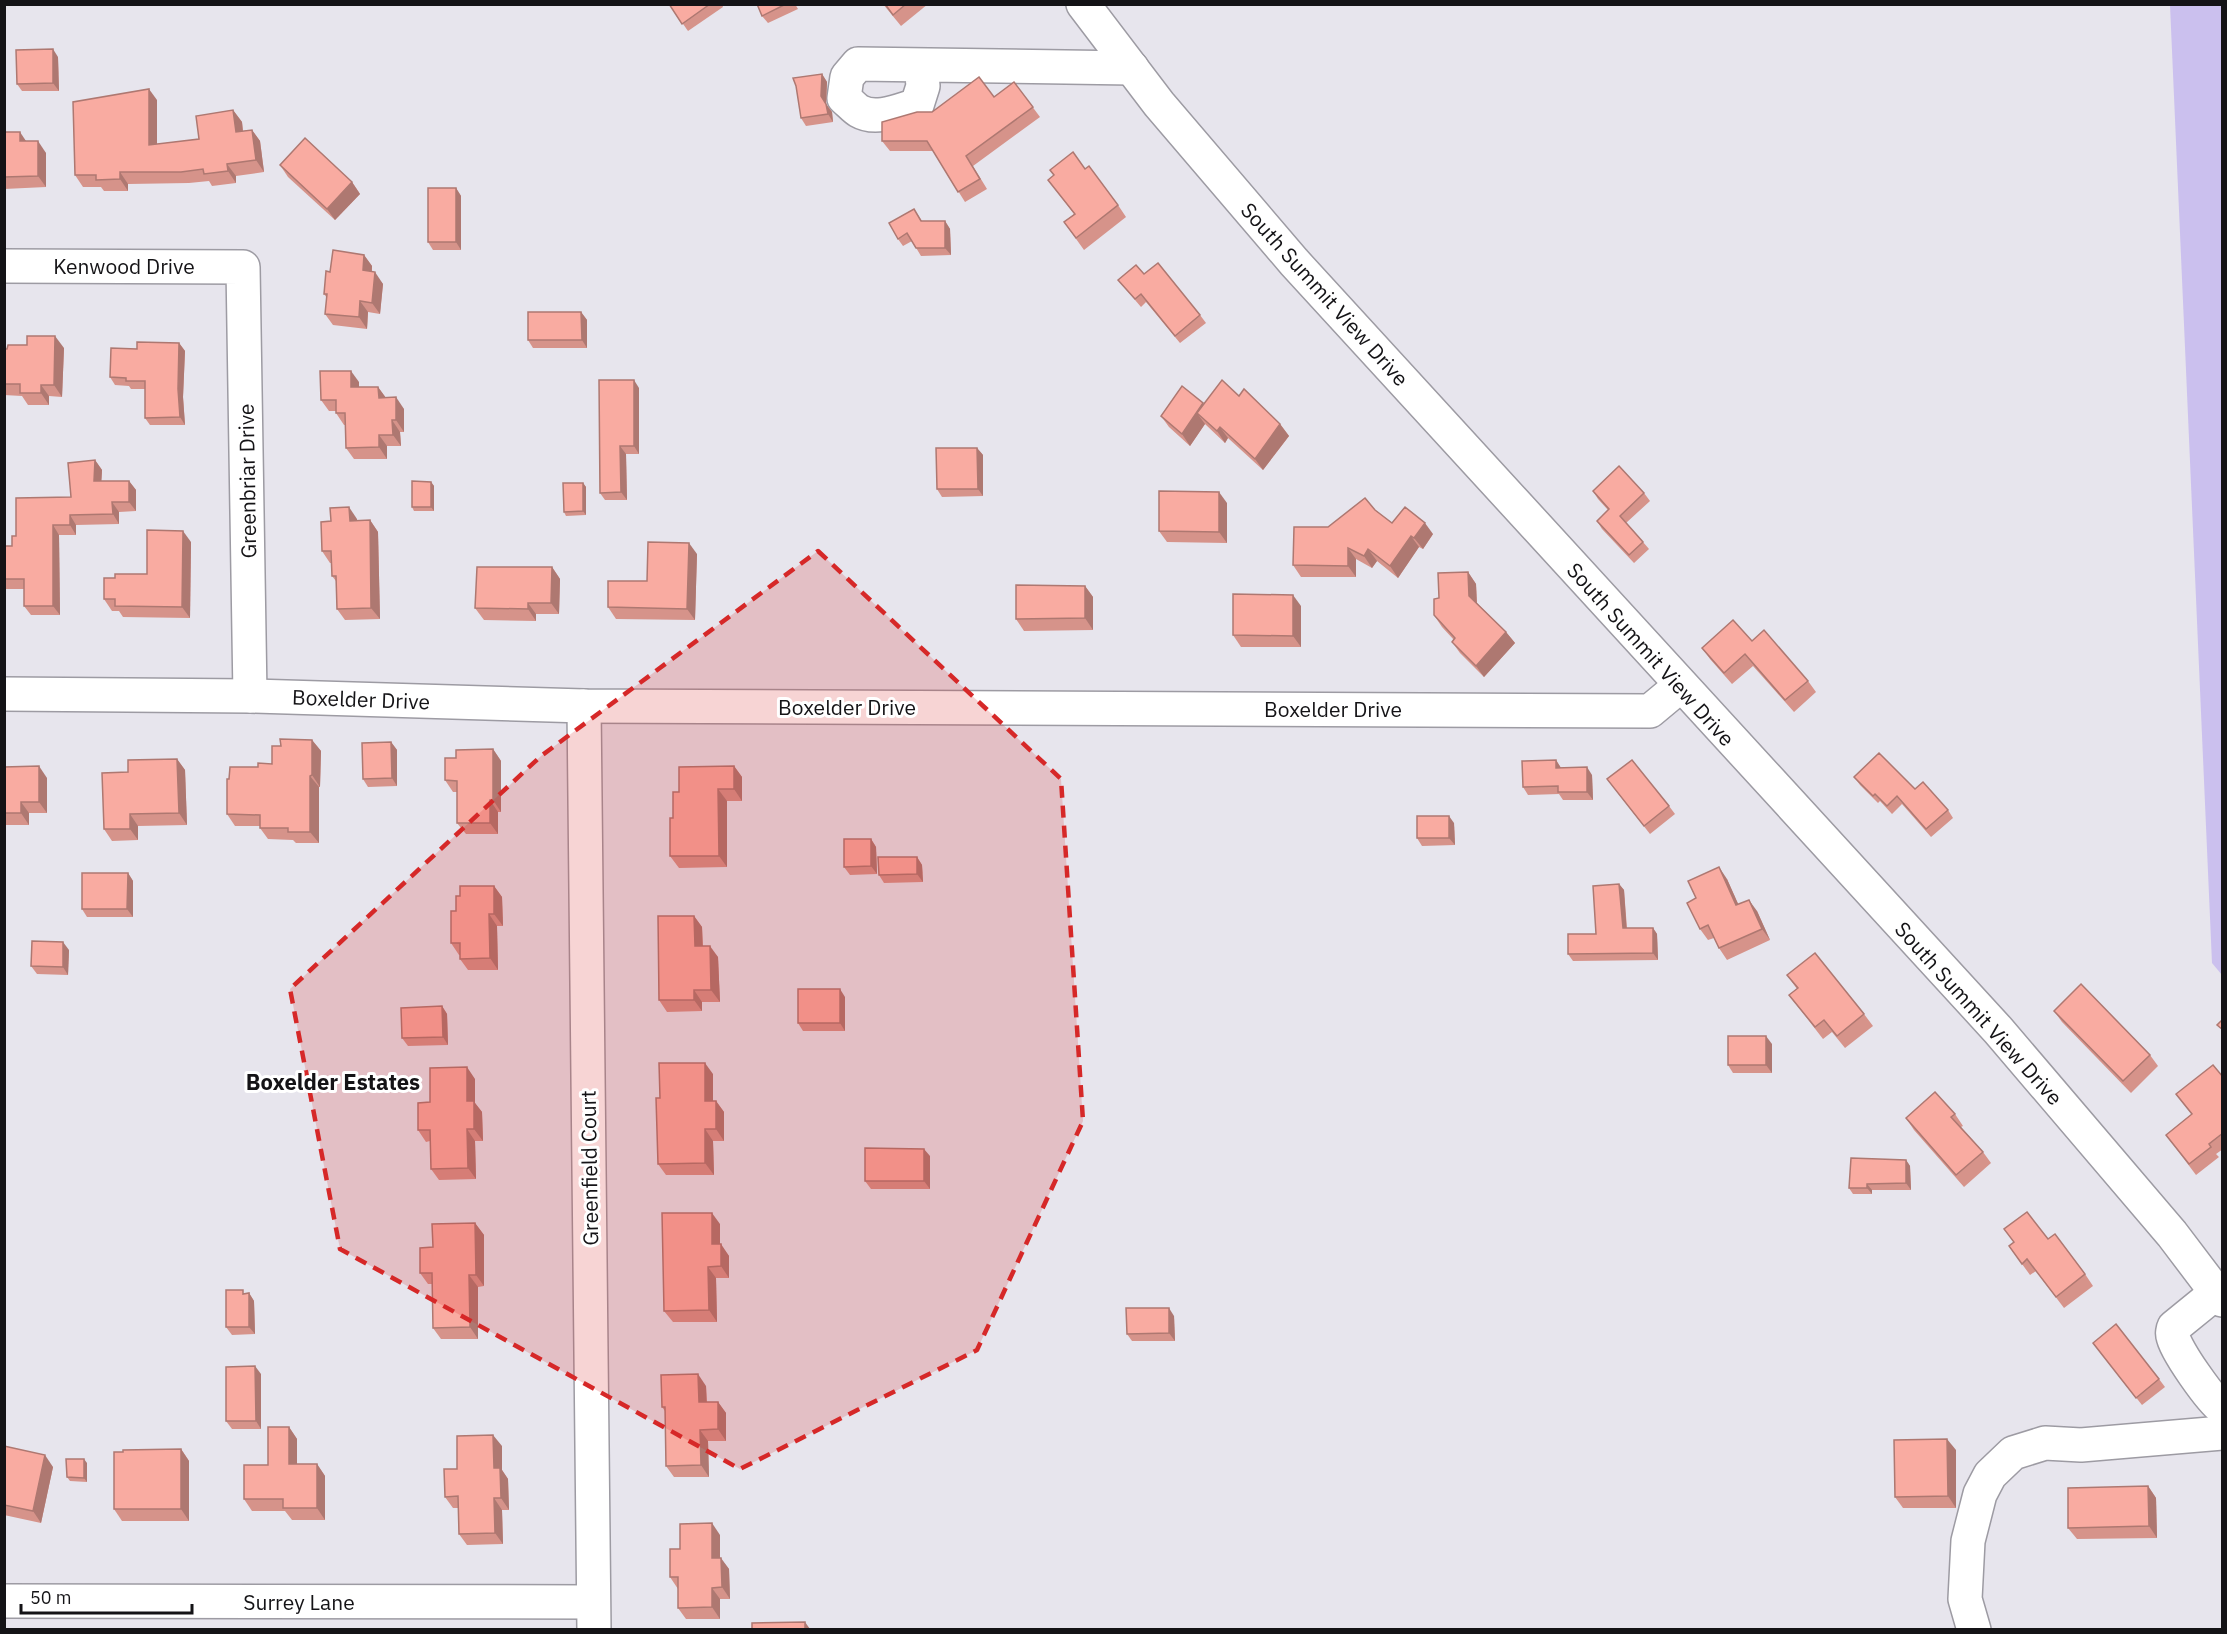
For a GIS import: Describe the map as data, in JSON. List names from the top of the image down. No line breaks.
{"streets":{"street":["Kenwood Drive","South Summit View Drive","Greenbriar Drive","Boxelder Drive","Greenfield Court","Surrey Lane"]},"crossings":[["Kenwood Drive","Greenbriar Drive"],["South Summit View Drive","Boxelder Drive"],["Greenbriar Drive","Boxelder Drive"],["Boxelder Drive","Greenfield Court"],["Greenfield Court","Surrey Lane"]],"districts":["Boxelder Estates"],"scale_bar":"50 m"}
